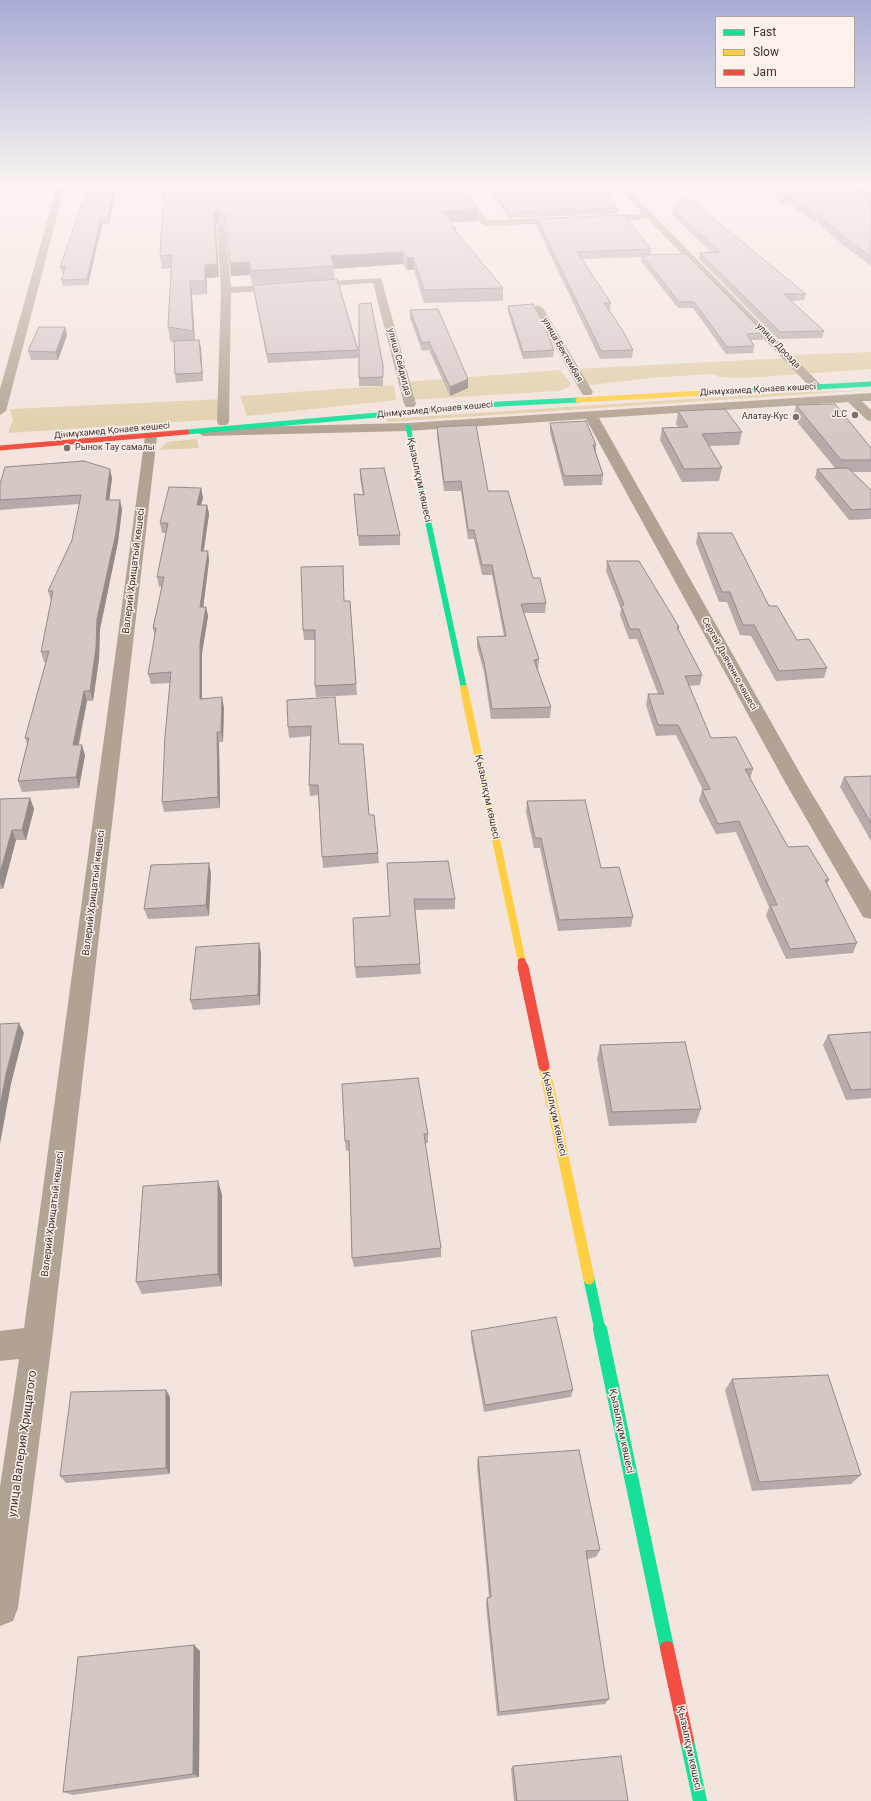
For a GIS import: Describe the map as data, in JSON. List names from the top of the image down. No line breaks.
{"streets":{"main road":["Дінмұхамед Қонаев көшесі","Қызылқұм көшесі"],"street":["улица Дрозда","улица Бектембая","улица Сейдилда","Валерий Хрищатый көшесі","Сергей Дьяченко көшесі","улица Валерия Хрищатого"]},"crossings":[["улица Дрозда","Дінмұхамед Қонаев көшесі"],["улица Бектембая","Дінмұхамед Қонаев көшесі"],["улица Сейдилда","Дінмұхамед Қонаев көшесі"],["Дінмұхамед Қонаев көшесі","Валерий Хрищатый көшесі"],["Валерий Хрищатый көшесі","улица Валерия Хрищатого"]],"places":["JLC","Алатау-Кус","Рынок Тау самалы"],"legend":["Fast","Slow","Jam"]}
